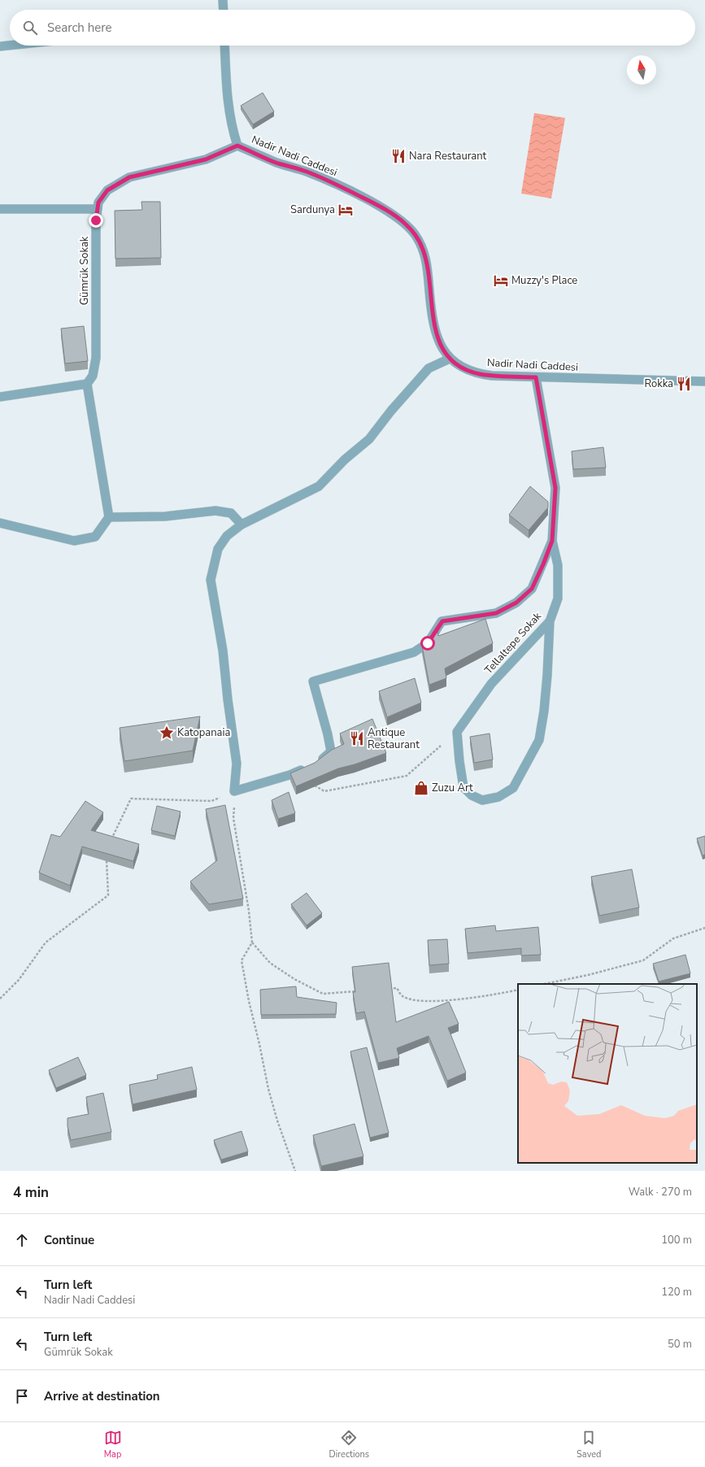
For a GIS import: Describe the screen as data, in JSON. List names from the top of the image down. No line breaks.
{"streets":{"street":["Nadir Nadi Caddesi","Gümrük Sokak","Tellaltepe Sokak"]},"crossings":[["Nadir Nadi Caddesi","Gümrük Sokak"]],"places":{"restaurant":["Nara Restaurant","Rokka","Antique Restaurant"],"hotel":["Sardunya","Muzzy's Place"],"place":["Katopanaia"],"shop":["Zuzu Art"]},"north":"top","page":{"search":"Search here","heading":["4 min","Walk · 270 m"],"list":[["Continue","100 m"],["Turn left","Nadir Nadi Caddesi","120 m"],["Turn left","Gümrük Sokak","50 m"],"Arrive at destination"],"nav":["Map","Directions","Saved"]}}
